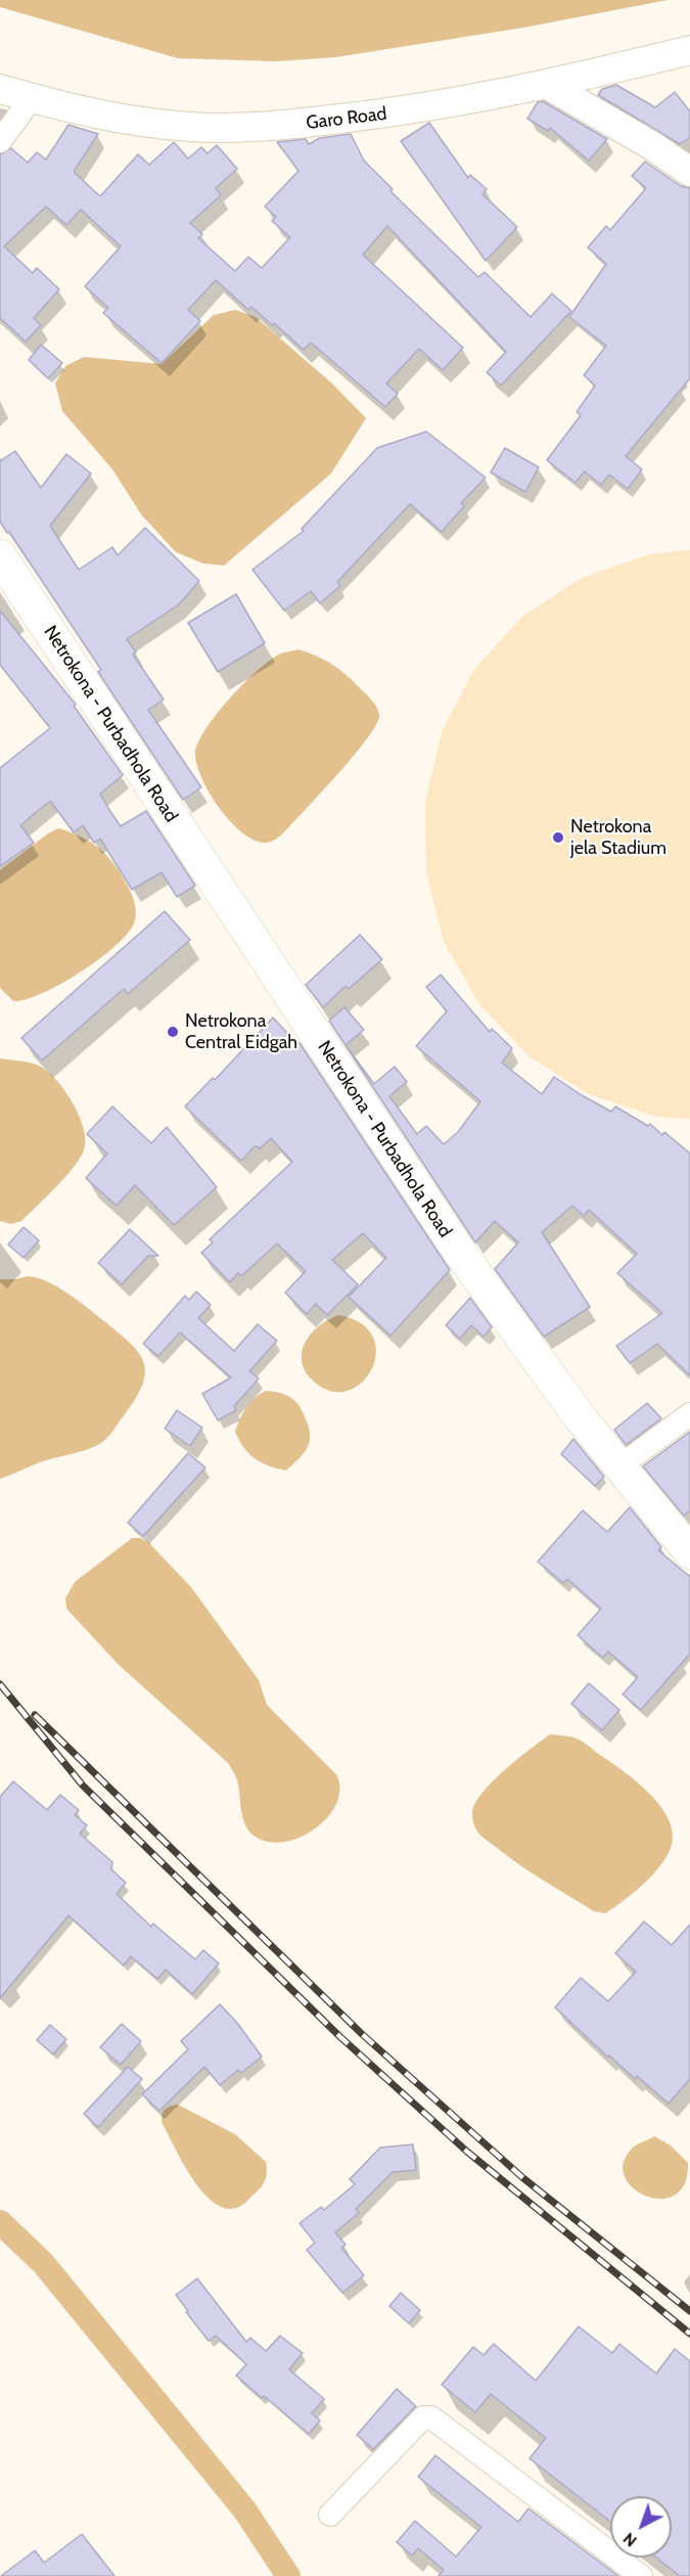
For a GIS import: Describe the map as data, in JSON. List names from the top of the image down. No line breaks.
{"streets":{"main road":["Netrokona - Purbadhola Road"],"street":["Garo Road"]},"places":["Netrokona jela Stadium","Netrokona Central Eidgah"],"north":"bottom left"}
